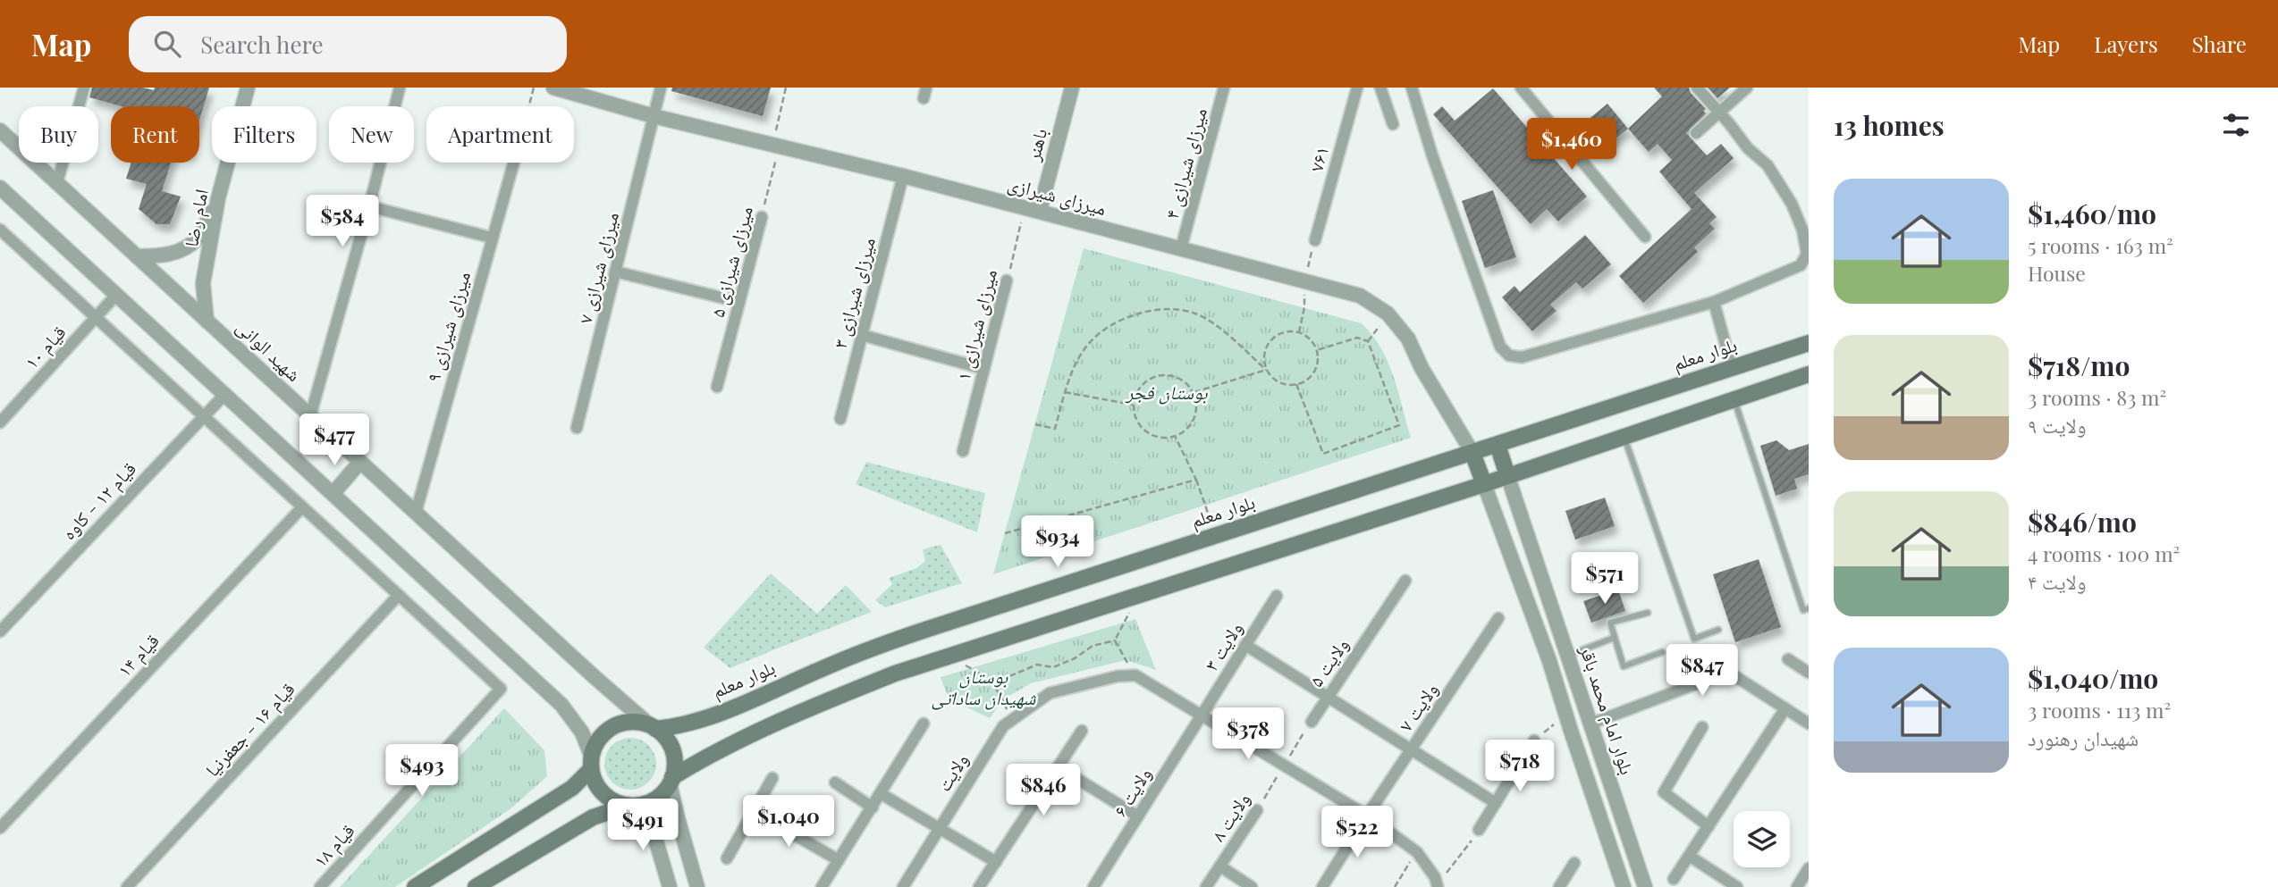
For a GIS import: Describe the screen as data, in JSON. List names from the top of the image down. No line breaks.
{"streets":{"main road":["بلوار معلم"],"street":["باهنر","۷۶۱","میرزای شیرازی ۴","میرزای شیرازی","امام رضا","میرزای شیرازی ۵","میرزای شیرازی ۷","میرزای شیرازی ۳","میرزای شیرازی ۱","میرزای شیرازی ۹","قیام ۱۰","شهید الوانی","قیام ۱۲ - کاوه","ولایت ۳","قیام ۱۴","ولایت ۵","ولایت ۷","بلوار امام محمد باقر","قیام ۱۶ - جعفرنیا","ولایت","ولایت ۶","ولایت ۸","قیام ۱۸"]},"crossings":[["باهنر","میرزای شیرازی"],["میرزای شیرازی ۴","میرزای شیرازی"],["میرزای شیرازی","میرزای شیرازی ۵"],["میرزای شیرازی","میرزای شیرازی ۷"],["میرزای شیرازی","میرزای شیرازی ۳"],["میرزای شیرازی","میرزای شیرازی ۱"],["میرزای شیرازی","بلوار معلم"],["امام رضا","شهید الوانی"],["میرزای شیرازی ۹","شهید الوانی"],["شهید الوانی","بلوار معلم"],["ولایت ۳","ولایت ۶"],["قیام ۱۶ - جعفرنیا","قیام ۱۸"]],"parks":["بوستان فجر","بوستان شهیدان ساداتی"],"page":{"header":"Map","search":"Search here","nav":["Map","Layers","Share"],"heading":"13 homes","chip":["Buy","Rent","Filters","New","Apartment"],"price":["$1,460","$584","$477","$934","$571","$847","$378","$718","$493","$846","$1,040","$491","$522"],"list":[{"name":"$1,460/mo","note":"5 rooms · 163 m² · House"},{"name":"$718/mo","note":"3 rooms · 83 m² · ولایت ۹"},{"name":"$846/mo","note":"4 rooms · 100 m² · ولایت ۴"},{"name":"$1,040/mo","note":"3 rooms · 113 m² · شهیدان رهنورد"}]}}
